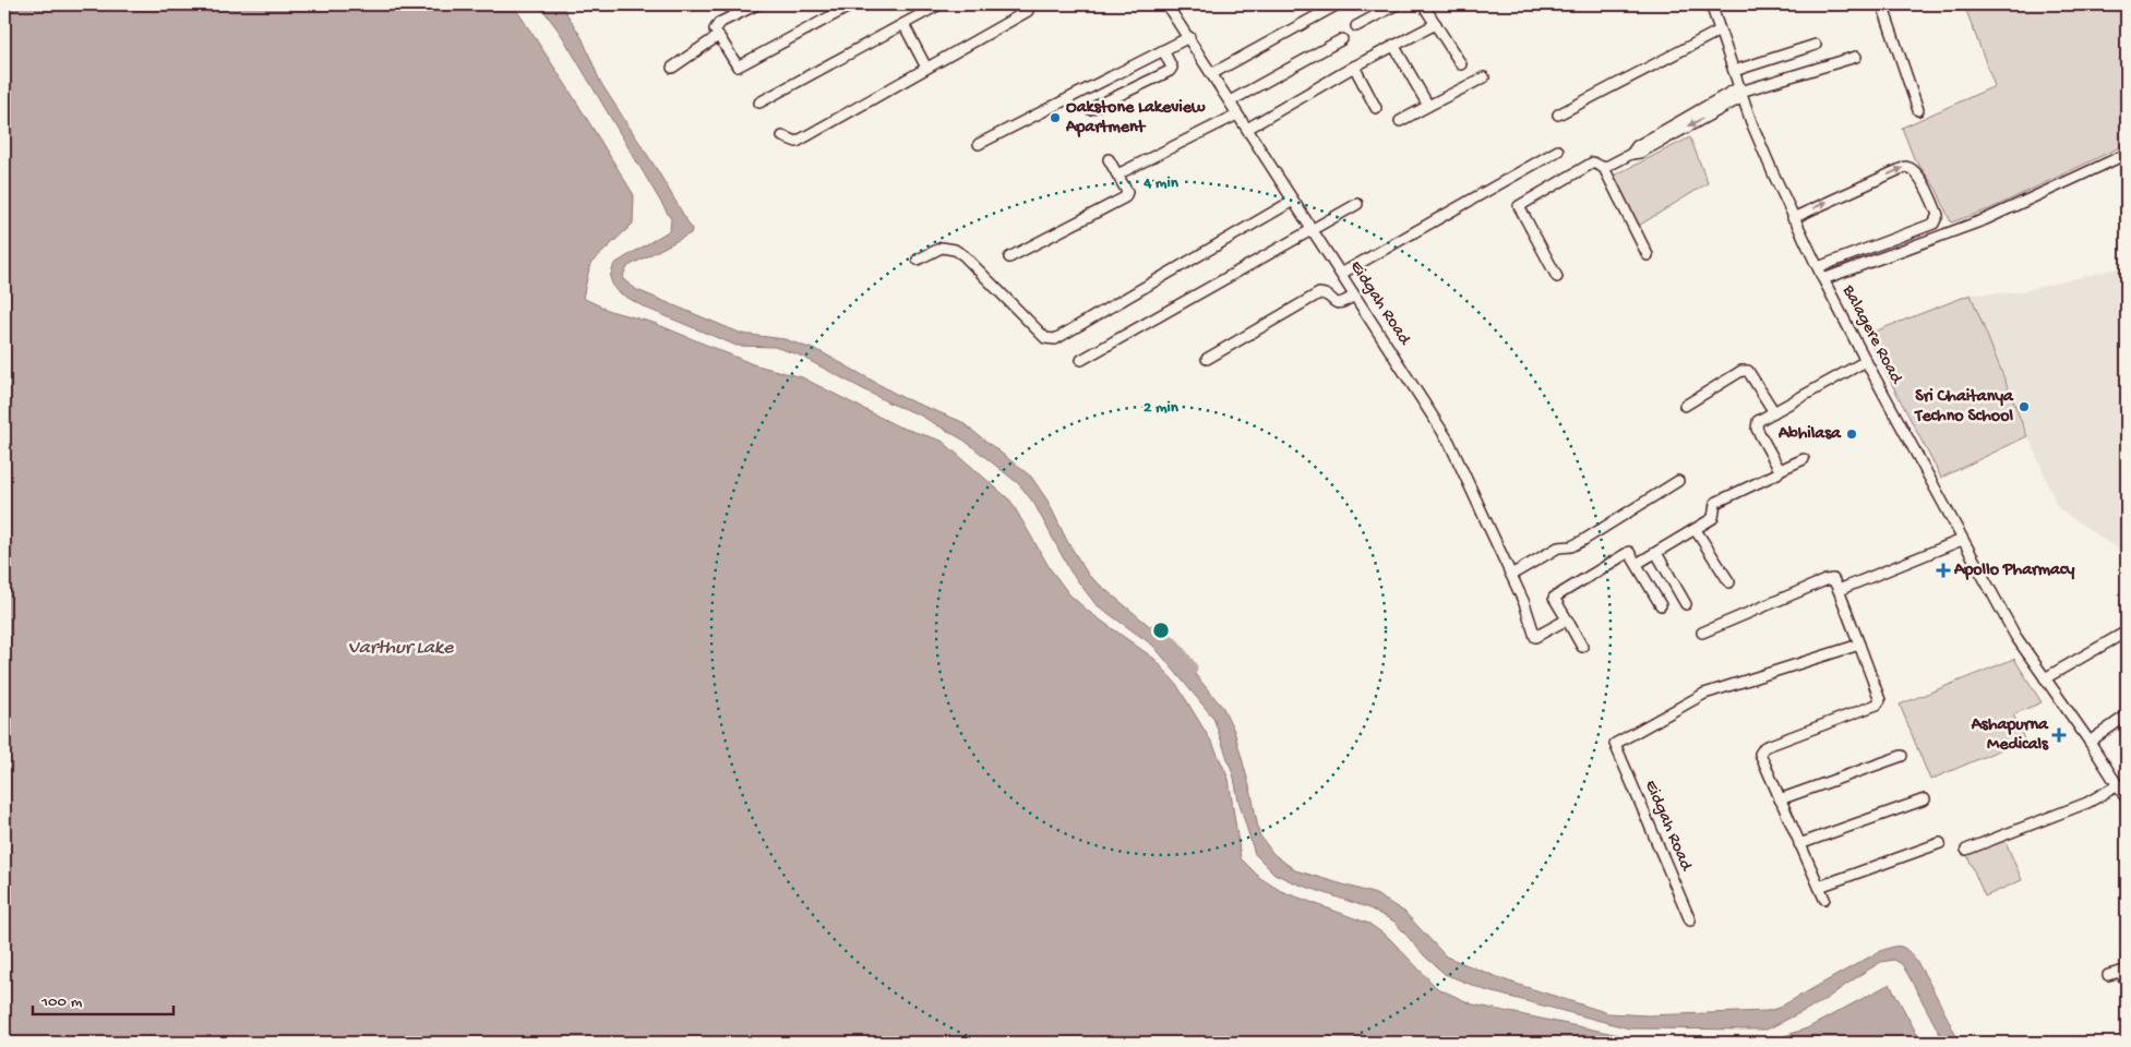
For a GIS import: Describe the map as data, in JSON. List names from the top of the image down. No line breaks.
{"streets":{"street":["Eidgah Road","Balagere Road"]},"water":["Varthur Lake"],"places":{"other":["Oakstone Lakeview Apartment","Sri Chaitanya Techno School","Abhilasa"],"health":["Apollo Pharmacy","Ashapurna Medicals"]},"scale_bar":"100 m","rings":["4 min","2 min"]}
